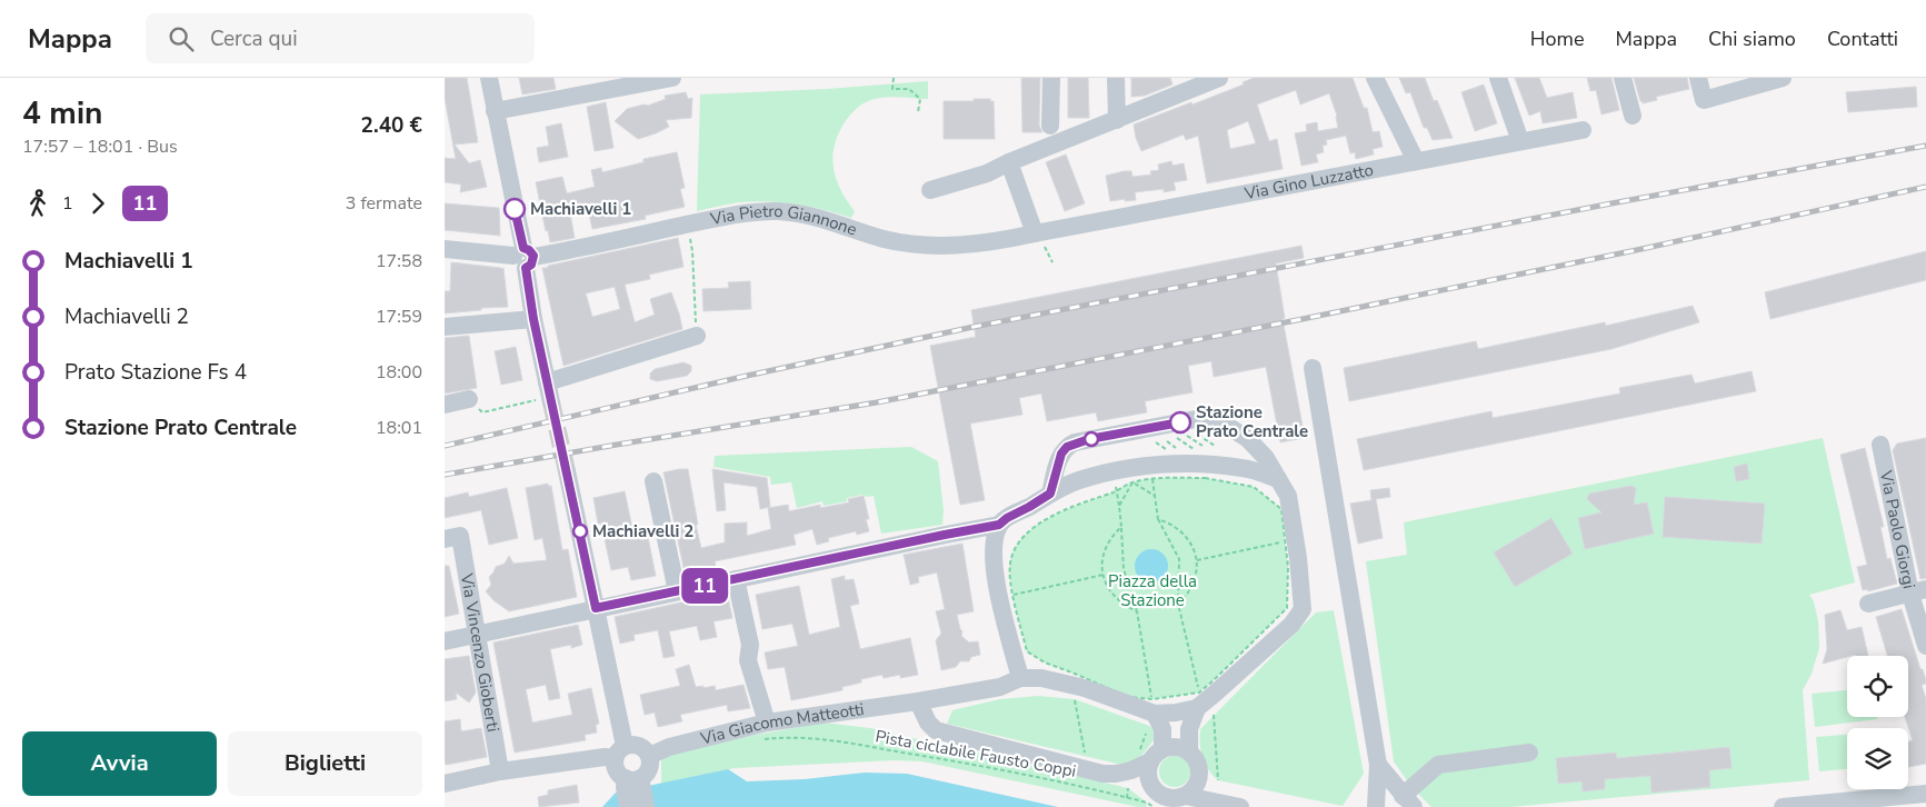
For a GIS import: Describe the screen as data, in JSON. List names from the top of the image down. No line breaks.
{"streets":{"street":["Via Gino Luzzatto","Via Pietro Giannone","Via Paolo Giorgi","Via Vincenzo Gioberti","Via Giacomo Matteotti"],"path":["Pista ciclabile Fausto Coppi"]},"crossings":[["Via Gino Luzzatto","Via Pietro Giannone"],["Via Giacomo Matteotti","Pista ciclabile Fausto Coppi"]],"parks":["Piazza della Stazione"],"places":["Machiavelli 1","Stazione Prato Centrale","Machiavelli 2"],"lines":["bus line 11"],"page":{"header":"Mappa","search":"Cerca qui","nav":["Home","Mappa","Chi siamo","Contatti"],"heading":["4 min","17:57 – 18:01 · Bus","2.40 €"],"on_map":"11","legs":["1","11","3 fermate"],"list":[{"name":"Machiavelli 1","value":"17:58"},{"name":"Machiavelli 2","value":"17:59"},{"name":"Prato Stazione Fs 4","value":"18:00"},{"name":"Stazione Prato Centrale","value":"18:01"}],"buttons":["Avvia","Biglietti"]}}
